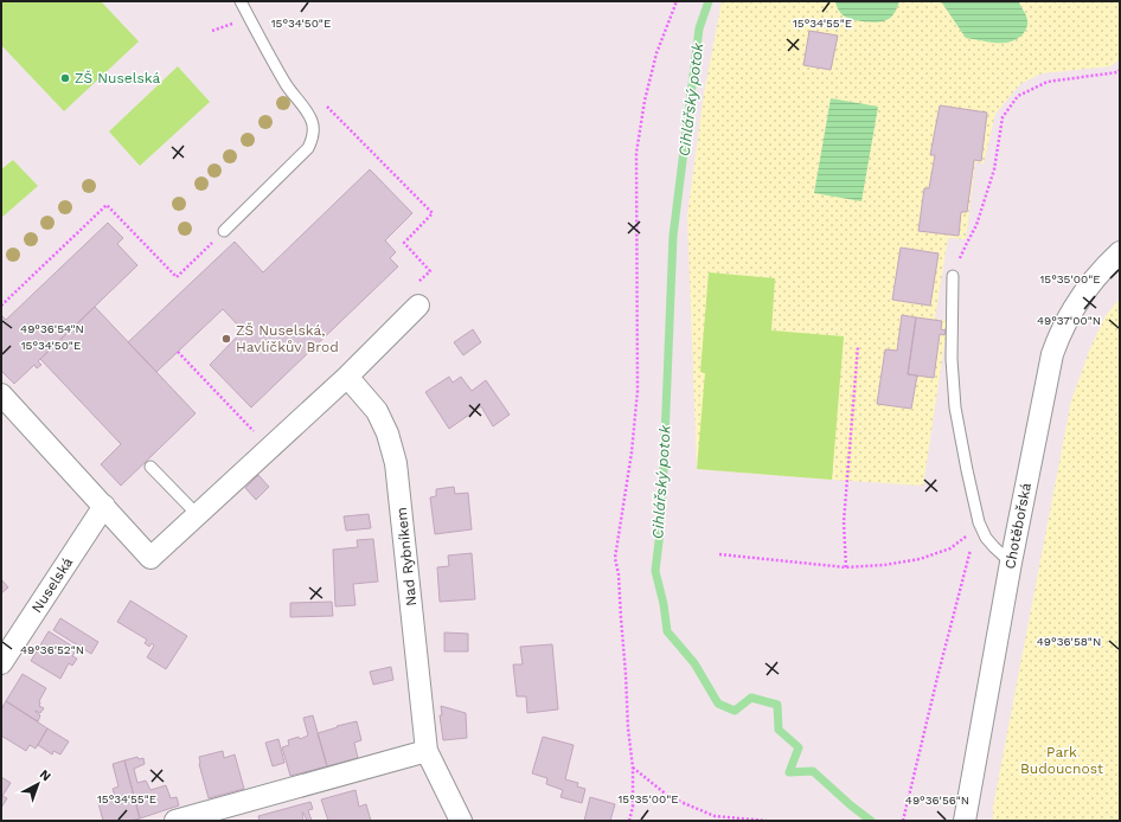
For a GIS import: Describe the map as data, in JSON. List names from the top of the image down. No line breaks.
{"streets":{"street":["Chotěbořská","Nad Rybníkem","Nuselská"]},"water":["Cihlářský potok"],"parks":["Park Budoucnost"],"places":["ZŠ Nuselská","ZŠ Nuselská, Havlíčkův Brod"],"north":"top right","coordinates":["15°34'50\"E","15°34'55\"E","15°35'00\"E","49°37'00\"N","49°36'54\"N","49°36'58\"N","49°36'52\"N","49°36'56\"N"]}
